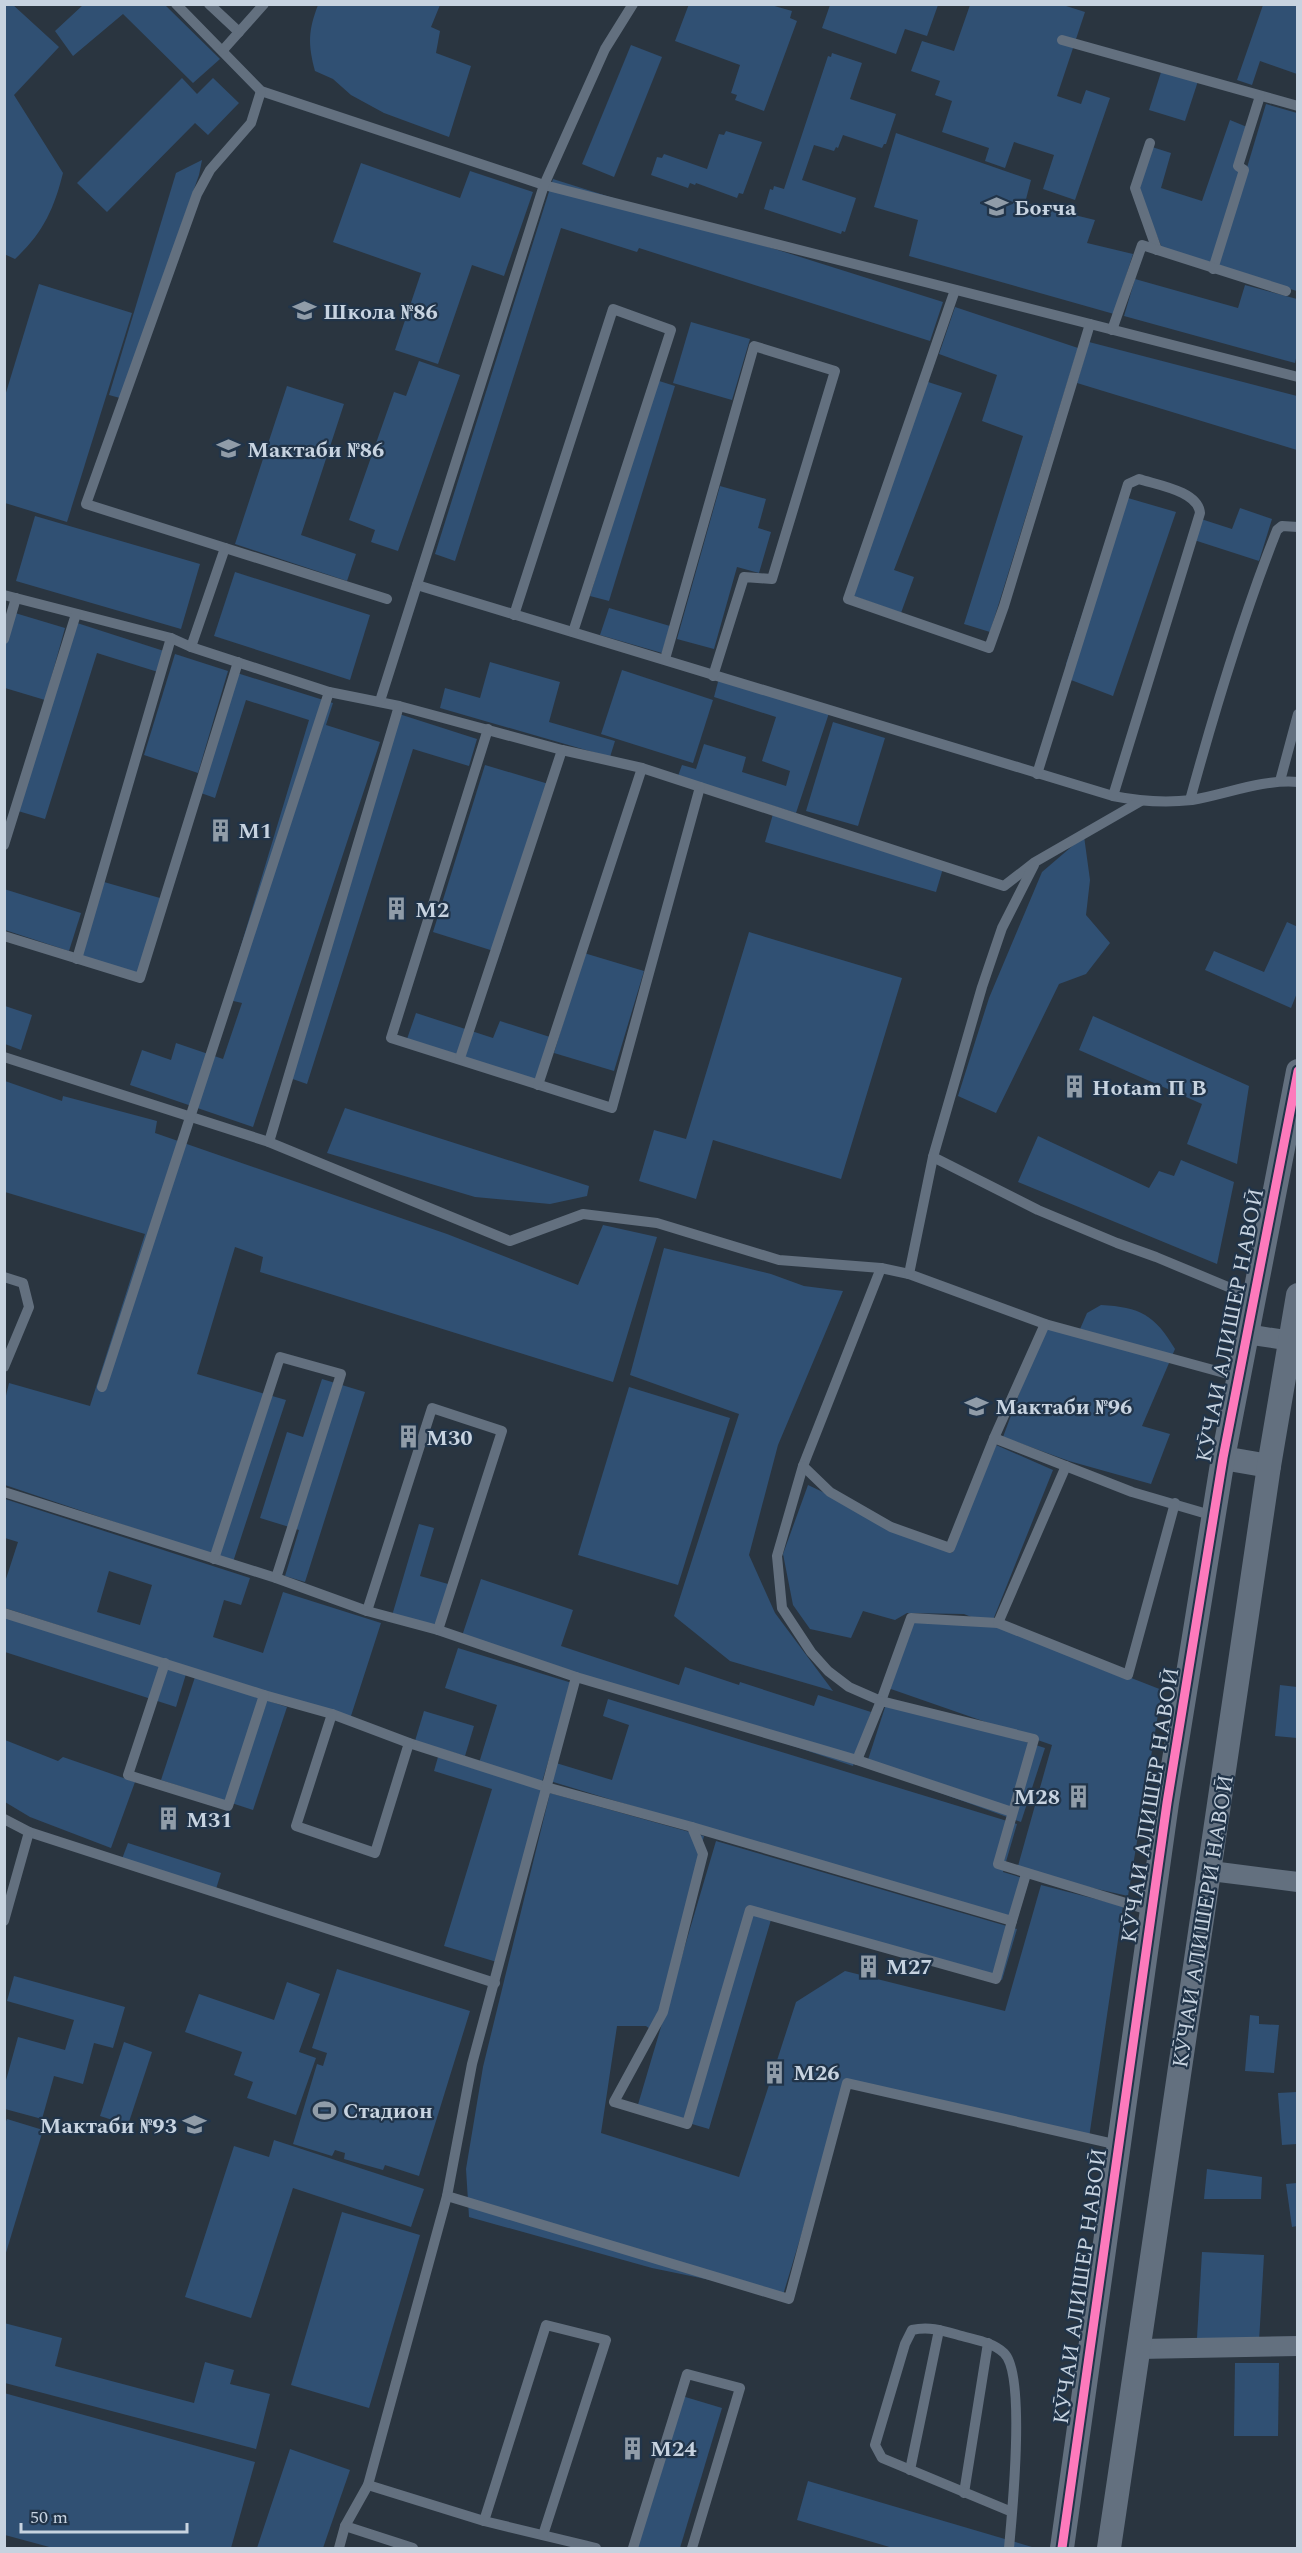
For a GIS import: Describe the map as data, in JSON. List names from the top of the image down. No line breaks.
{"streets":{"street":["КӮЧАИ АЛИШЕР НАВОӢ","КӮЧАИ АЛИШЕРИ НАВОӢ"]},"places":{"school or university":["Боғча","Школа №86","Мактаби №86","Мактаби №96","Мактаби №93"],"building":["M1","М2","Hotam П В","М30","М28","М31","М27","М26","М24"],"sports":["Стадион"]},"scale_bar":"50 m"}
